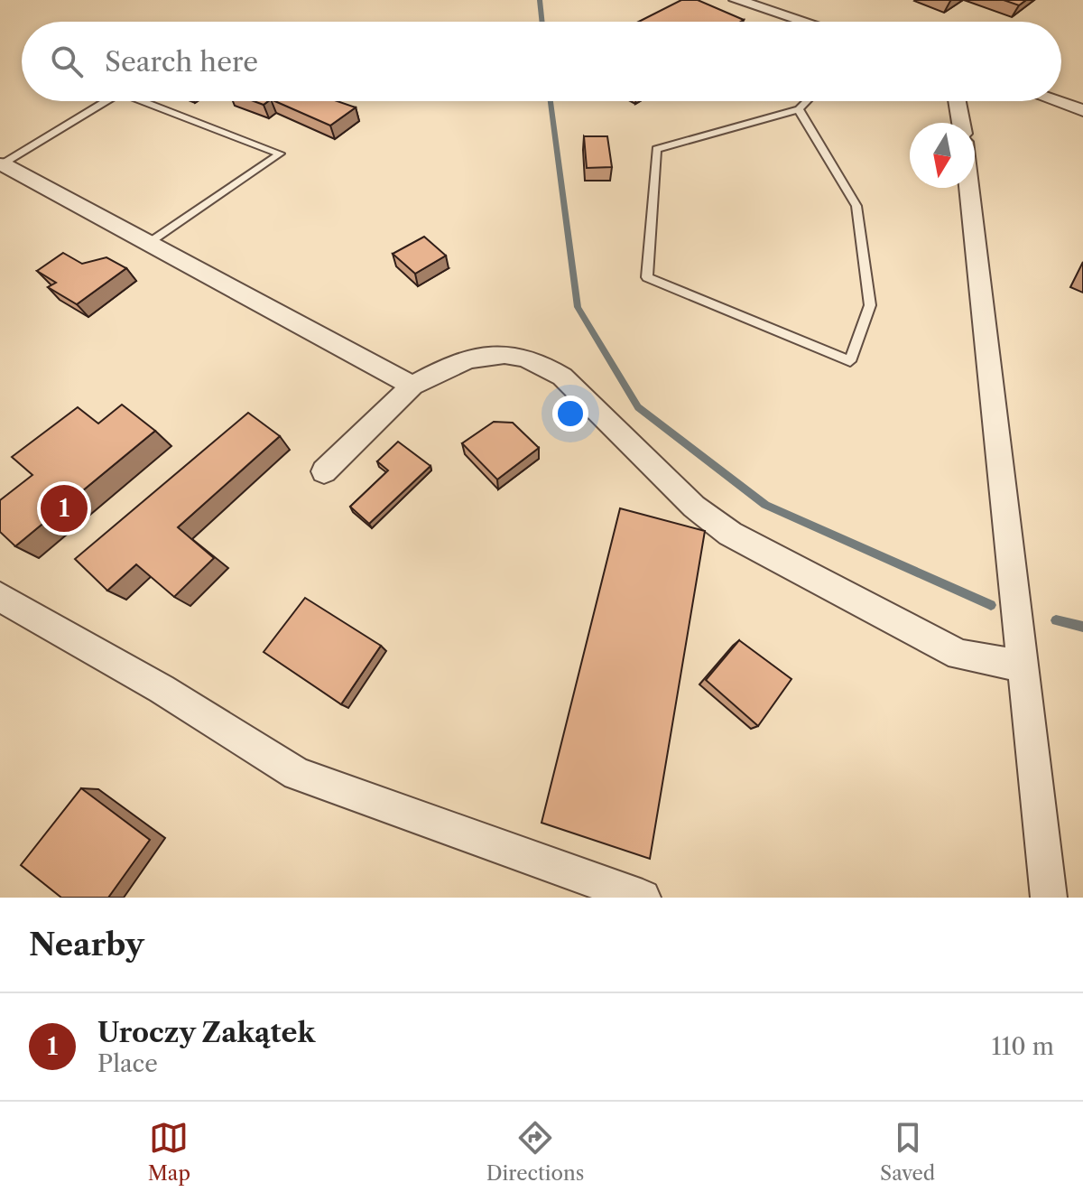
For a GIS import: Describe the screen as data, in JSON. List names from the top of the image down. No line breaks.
{"north":"bottom","page":{"search":"Search here","pins":"1","heading":"Nearby","list":[{"mark":"1","name":"Uroczy Zakątek","note":"Place","value":"110 m"}],"nav":["Map","Directions","Saved"]}}
